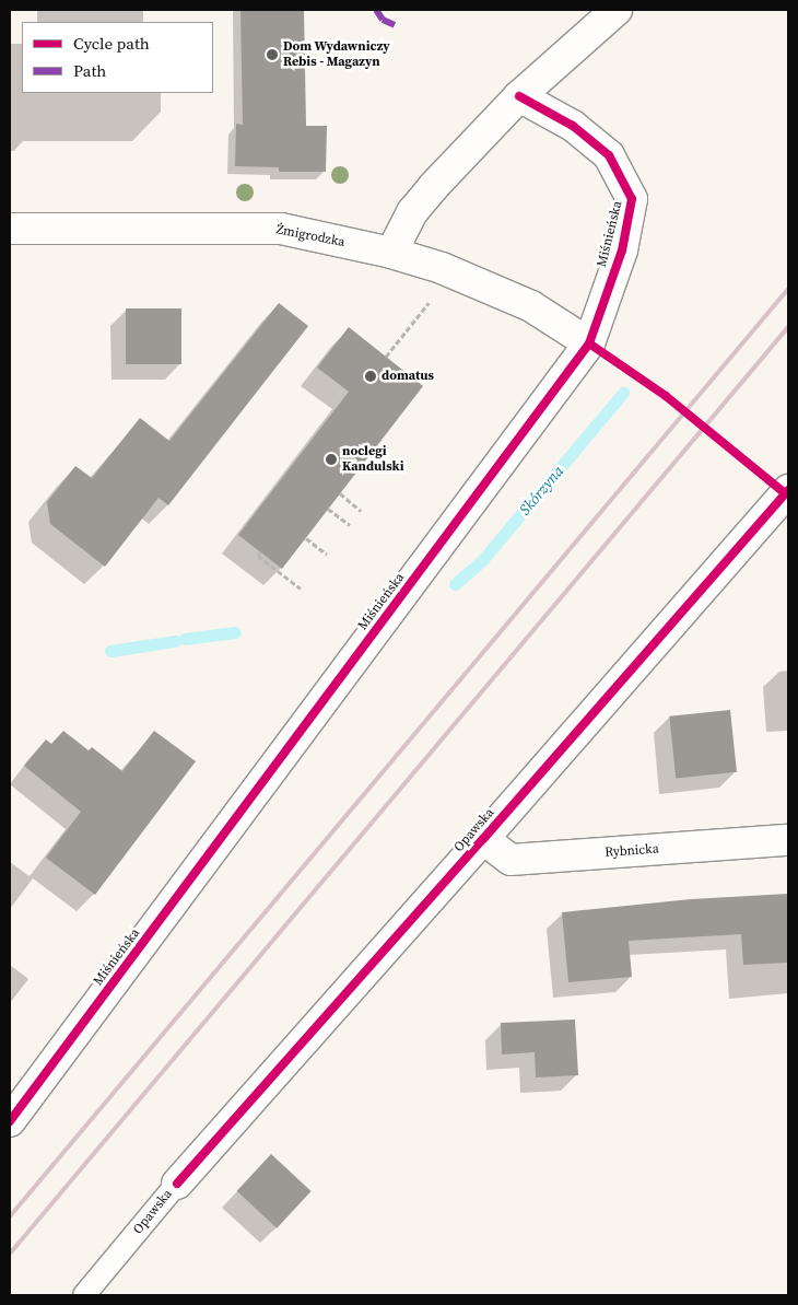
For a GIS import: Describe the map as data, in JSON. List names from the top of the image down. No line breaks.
{"streets":{"street":["Miśnieńska","Żmigrodzka","Opawska","Rybnicka"]},"crossings":[["Miśnieńska","Żmigrodzka"],["Opawska","Rybnicka"]],"water":["Skórzyna"],"places":["Dom Wydawniczy Rebis - Magazyn","domatus","noclegi Kandulski"],"legend":["Cycle path","Path"]}
